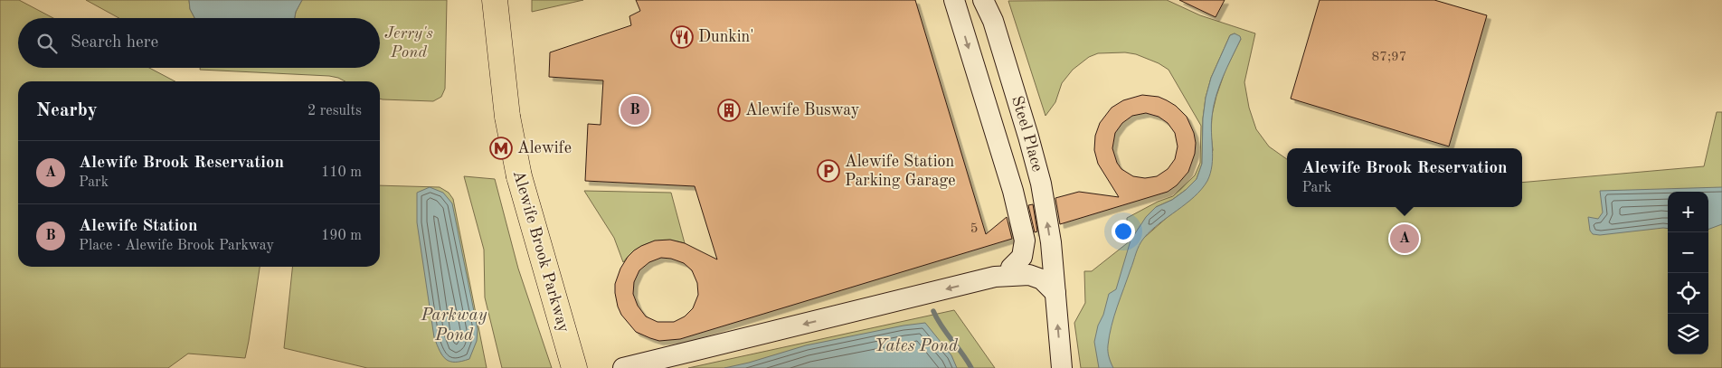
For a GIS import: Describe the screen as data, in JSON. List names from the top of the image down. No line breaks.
{"streets":{"highway":["Alewife Brook Parkway"],"main road":["Steel Place"]},"water":["Parkway Pond","Yates Pond"],"parks":["Jerry's Pond"],"places":{"restaurant":["Dunkin'"],"building":["Alewife Busway"],"metro station":["Alewife"],"parking":["Alewife Station Parking Garage"]},"house_numbers":["87;97","5"],"page":{"search":"Search here","heading":["Nearby","2 results"],"pins":["B","A"],"list":[{"mark":"A","name":"Alewife Brook Reservation","note":"Park","value":"110 m"},{"mark":"B","name":"Alewife Station","note":"Place · Alewife Brook Parkway","value":"190 m"}],"popup":["Alewife Brook Reservation","Park"],"map_buttons":["+","−"]}}
